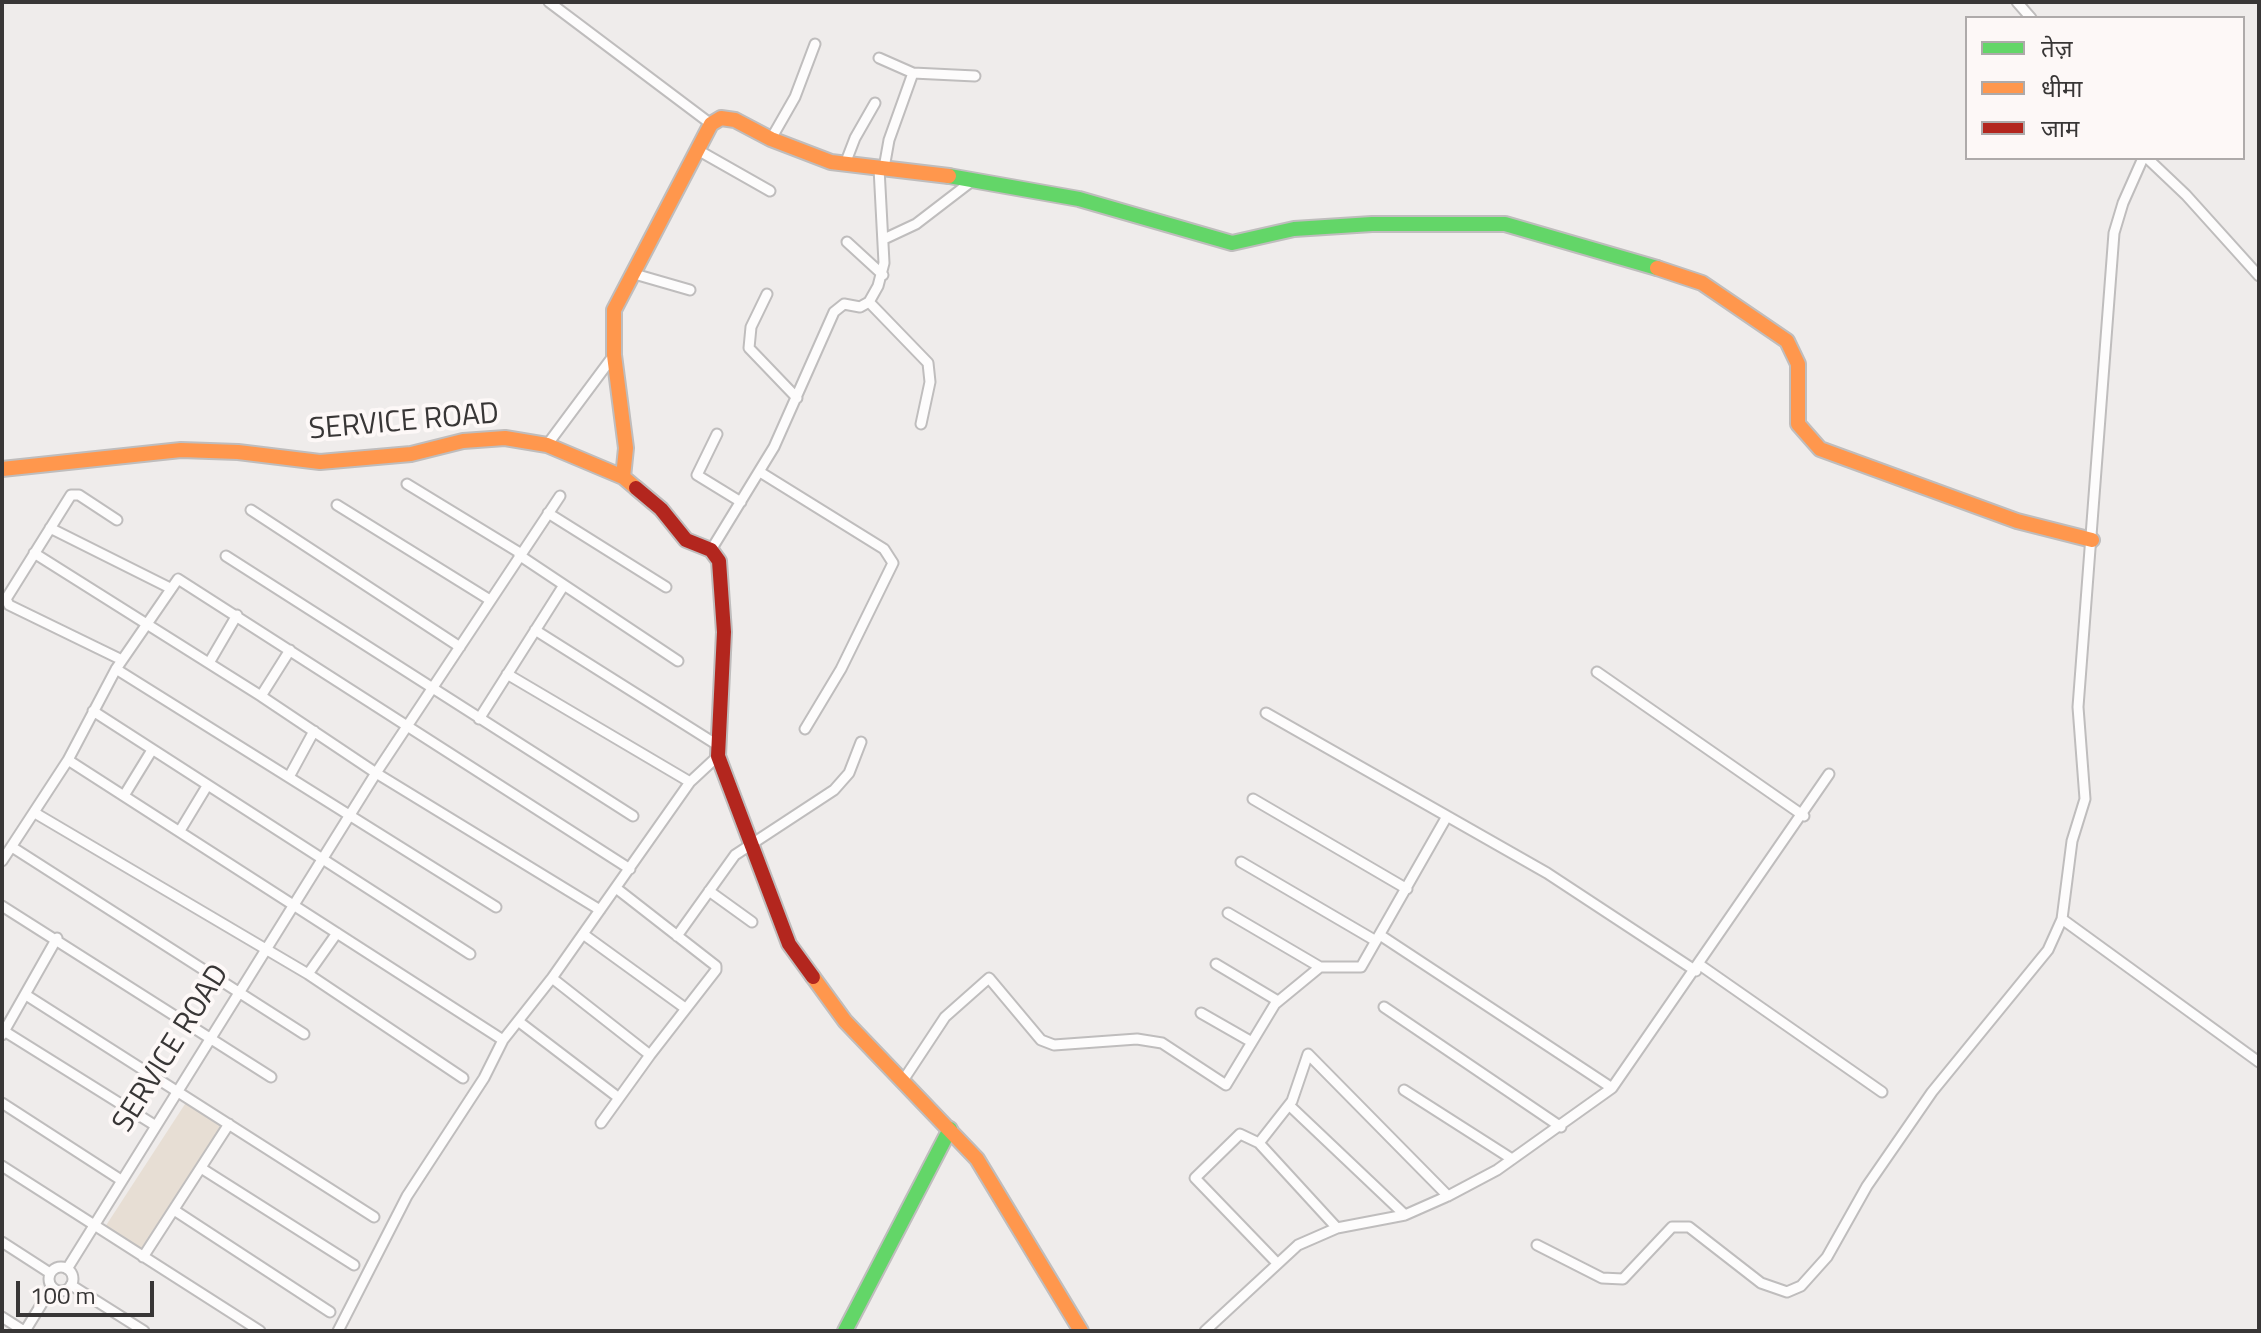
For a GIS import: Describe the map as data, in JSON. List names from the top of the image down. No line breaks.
{"streets":{"street":["SERVICE ROAD"]},"legend":["तेज़","धीमा","जाम"],"scale_bar":"100 m"}
